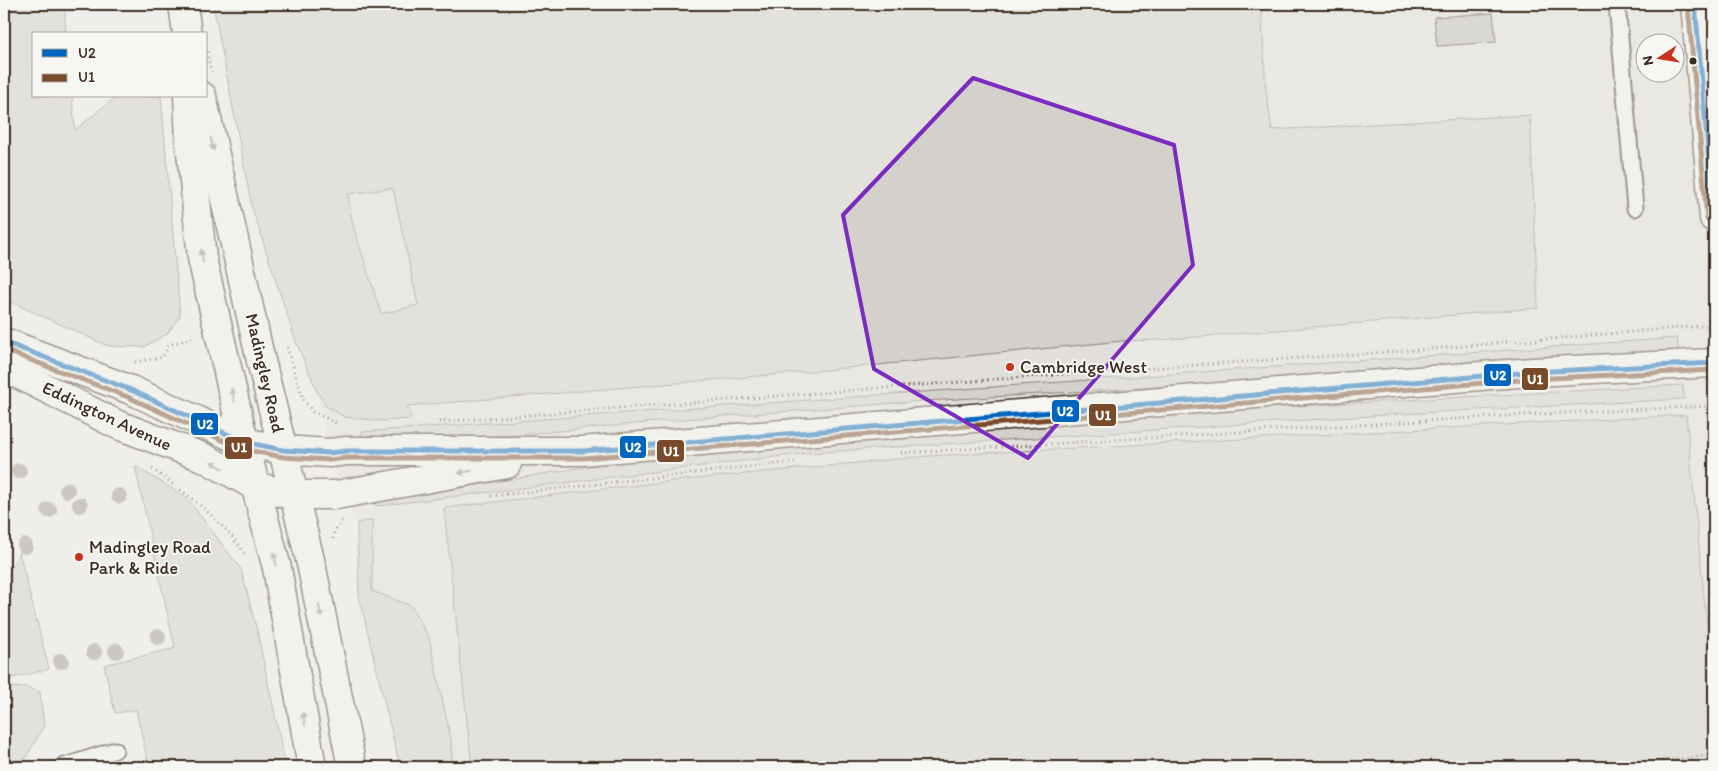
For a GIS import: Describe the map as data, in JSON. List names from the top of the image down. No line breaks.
{"streets":{"street":["Madingley Road","Eddington Avenue"]},"crossings":[["Madingley Road","Eddington Avenue"]],"places":["Cambridge West","Madingley Road Park & Ride"],"lines":["transit line U2","transit line U1"],"legend":["U2","U1"],"north":"left"}
